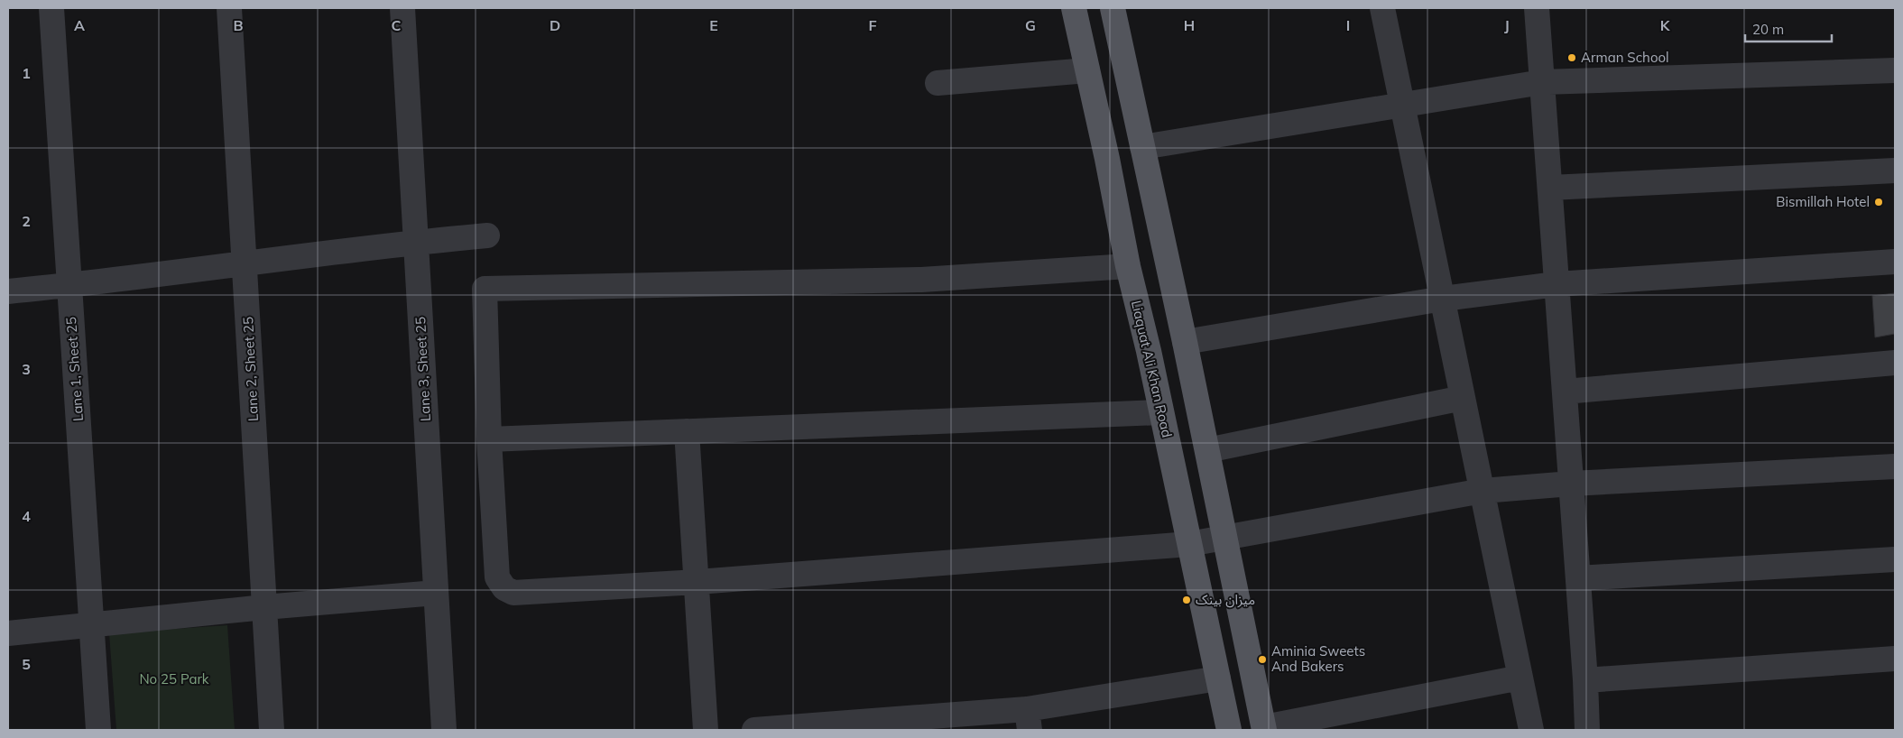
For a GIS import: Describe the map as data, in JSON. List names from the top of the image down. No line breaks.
{"streets":{"main road":["Liaquat Ali Khan Road"],"street":["Lane 1, Sheet 25","Lane 2, Sheet 25","Lane 3, Sheet 25"]},"parks":["No 25 Park"],"places":["Arman School","Bismillah Hotel","میزان بینک","Aminia Sweets And Bakers"],"scale_bar":"20 m","grid":{"columns":["A","B","C","D","E","F","G","H","I","J","K"],"rows":["1","2","3","4","5"]}}
